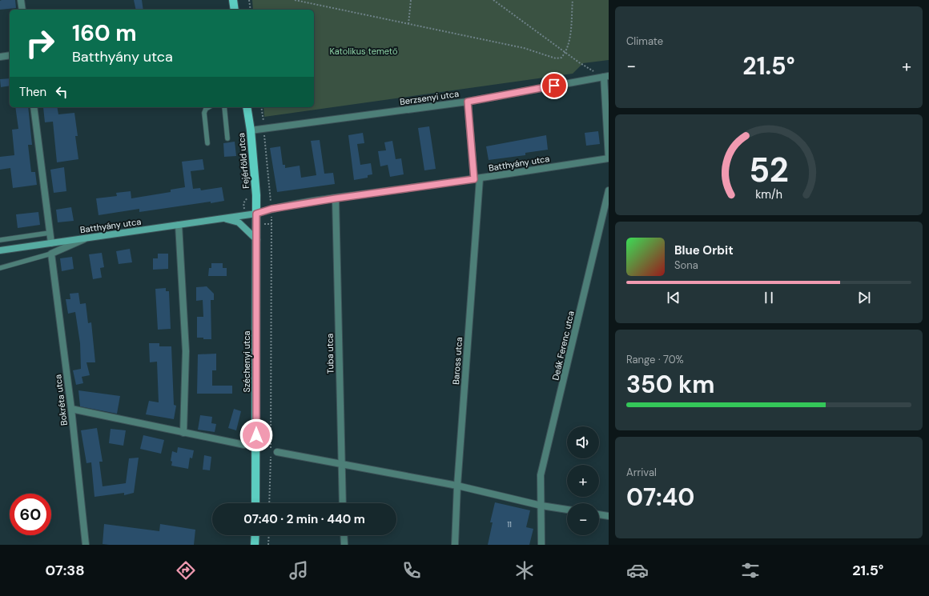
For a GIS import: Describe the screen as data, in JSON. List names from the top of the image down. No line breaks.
{"streets":{"main road":["Fejérföld utca","Batthyány utca","Széchenyi utca"],"street":["Berzsenyi utca","Deák Ferenc utca","Tuba utca","Baross utca","Bokréta utca"]},"crossings":[["Berzsenyi utca","Fejérföld utca"],["Berzsenyi utca","Baross utca"],["Fejérföld utca","Batthyány utca"],["Fejérföld utca","Széchenyi utca"],["Batthyány utca","Tuba utca"],["Batthyány utca","Baross utca"],["Batthyány utca","Széchenyi utca"]],"parks":["Katolikus temető"],"house_numbers":["11"],"page":{"tile":["Climate",["Range · 70%","350 km"],["Arrival","07:40"]],"turn":["160 m","Batthyány utca"],"heat":["−","21.5°","+"],"then":"Then","song":["Blue Orbit","Sona"],"map_buttons":["+","−"],"limit":"60","trip":"07:40 · 2 min · 440 m","tabs":["07:38","21.5°"],"gauge":["52","km/h"]}}
